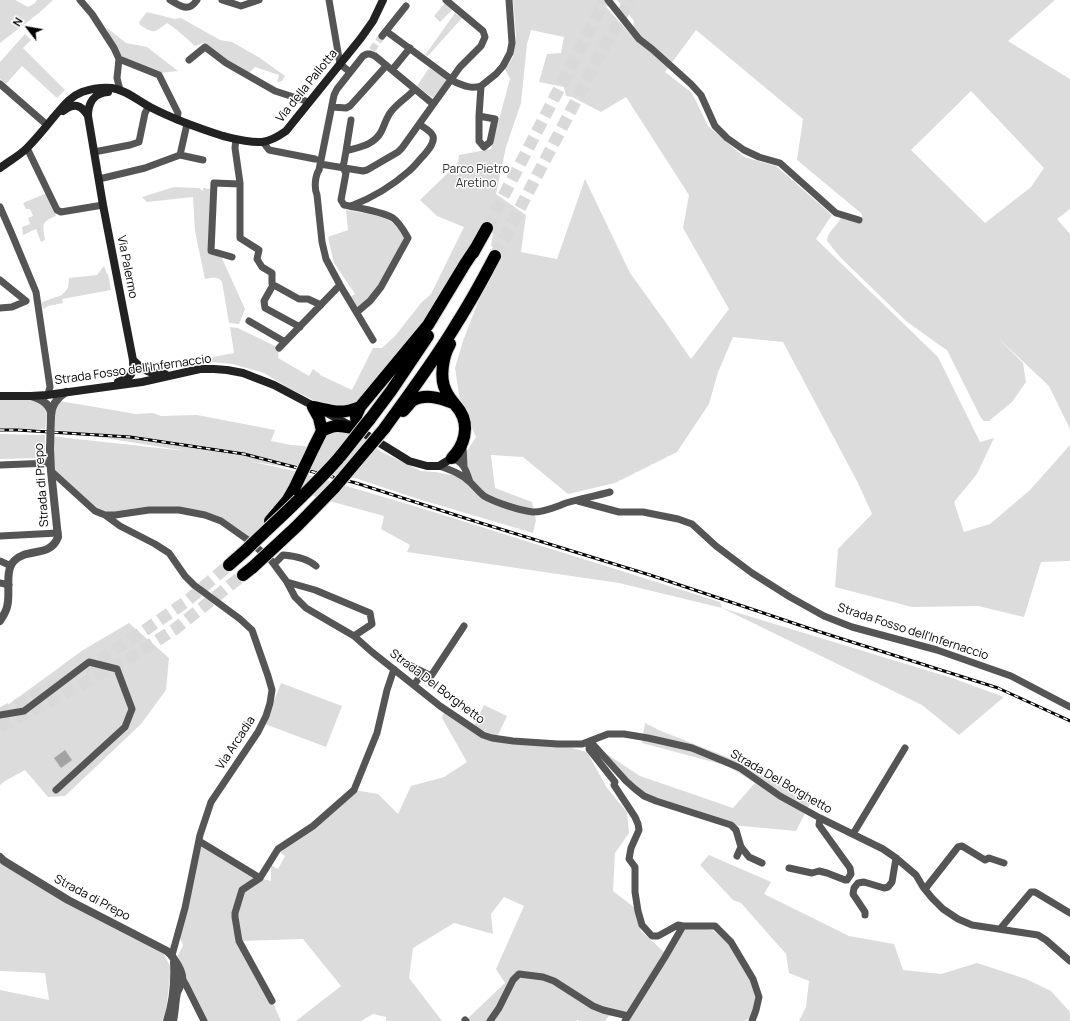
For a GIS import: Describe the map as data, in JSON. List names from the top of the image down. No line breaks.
{"streets":{"main road":["Via della Pallotta","Via Palermo","Strada Fosso dell'Infernaccio"],"street":["Strada di Prepo","Strada Del Borghetto","Via Arcadia"]},"crossings":[["Via della Pallotta","Via Palermo"],["Strada di Prepo","Via Arcadia"],["Strada Del Borghetto","Via Arcadia"]],"parks":["Parco Pietro Aretino"],"north":"top left"}
